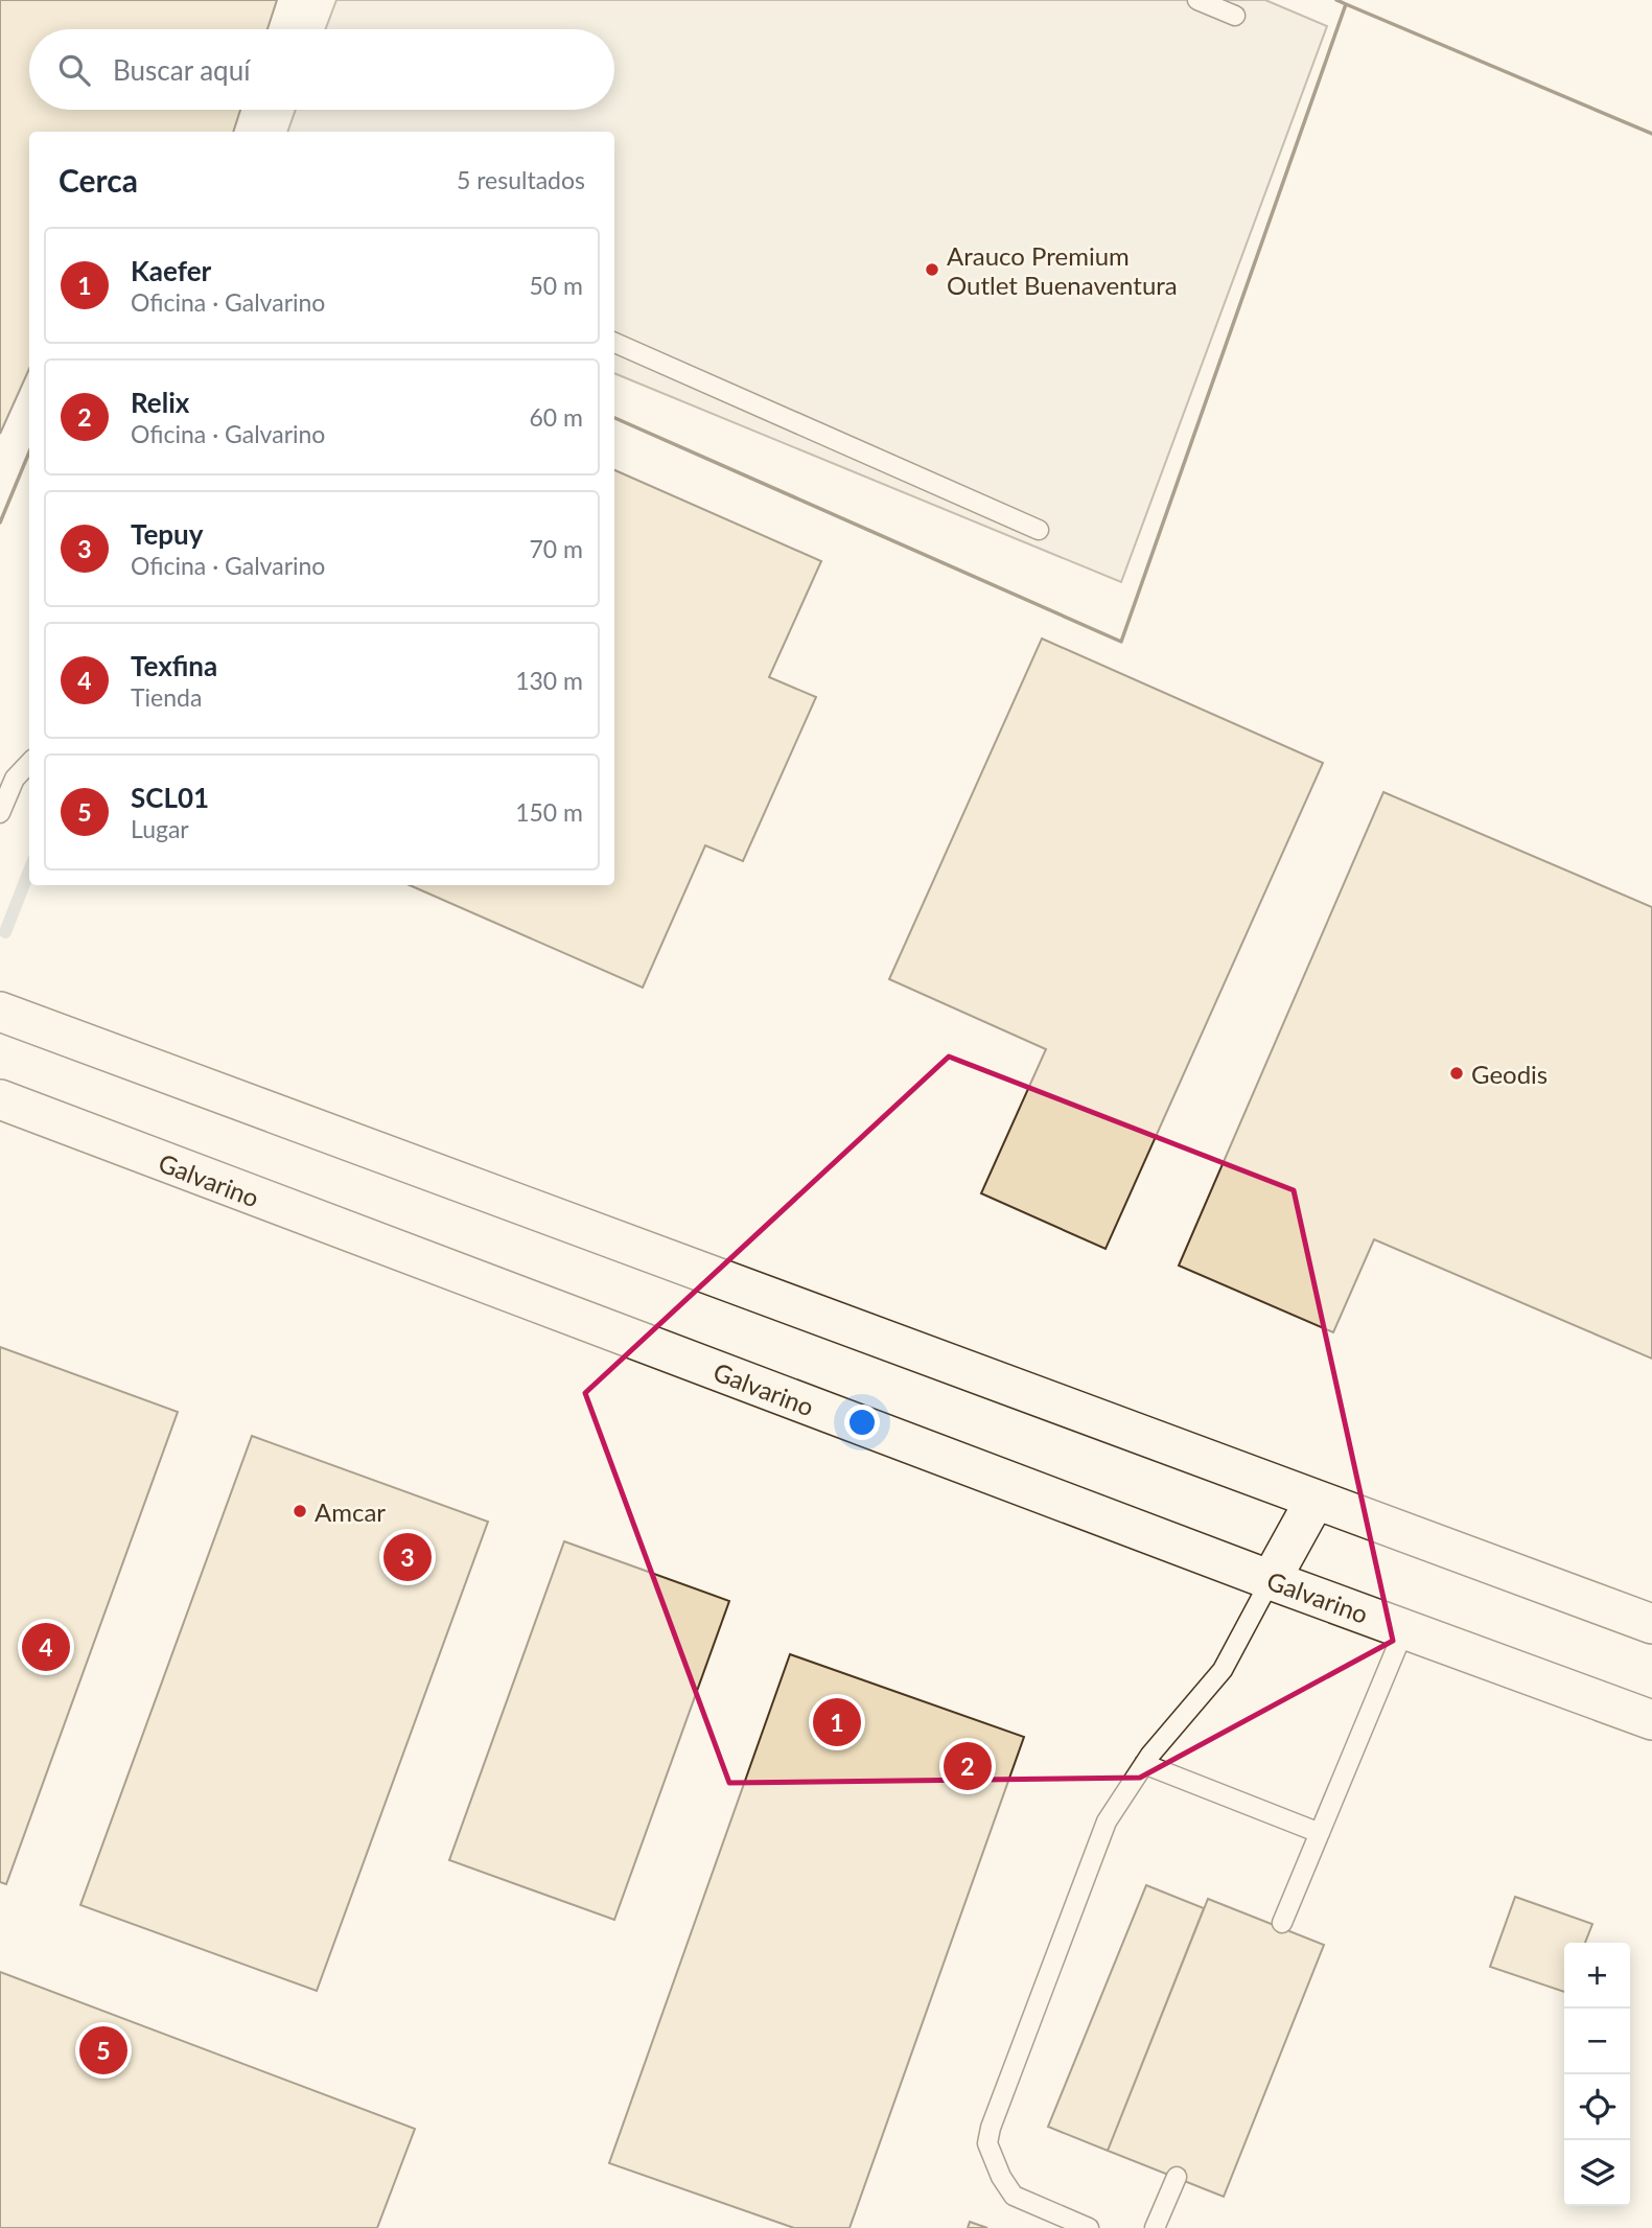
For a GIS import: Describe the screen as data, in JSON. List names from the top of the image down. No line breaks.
{"streets":{"street":["Galvarino"]},"places":["Arauco Premium Outlet Buenaventura","Geodis","Amcar"],"page":{"search":"Buscar aquí","heading":["Cerca","5 resultados"],"list":[{"mark":"1","name":"Kaefer","note":"Oficina · Galvarino","value":"50 m"},{"mark":"2","name":"Relix","note":"Oficina · Galvarino","value":"60 m"},{"mark":"3","name":"Tepuy","note":"Oficina · Galvarino","value":"70 m"},{"mark":"4","name":"Texfina","note":"Tienda","value":"130 m"},{"mark":"5","name":"SCL01","note":"Lugar","value":"150 m"}],"pins":["3","4","1","2","5"],"map_buttons":["+","−"]}}
